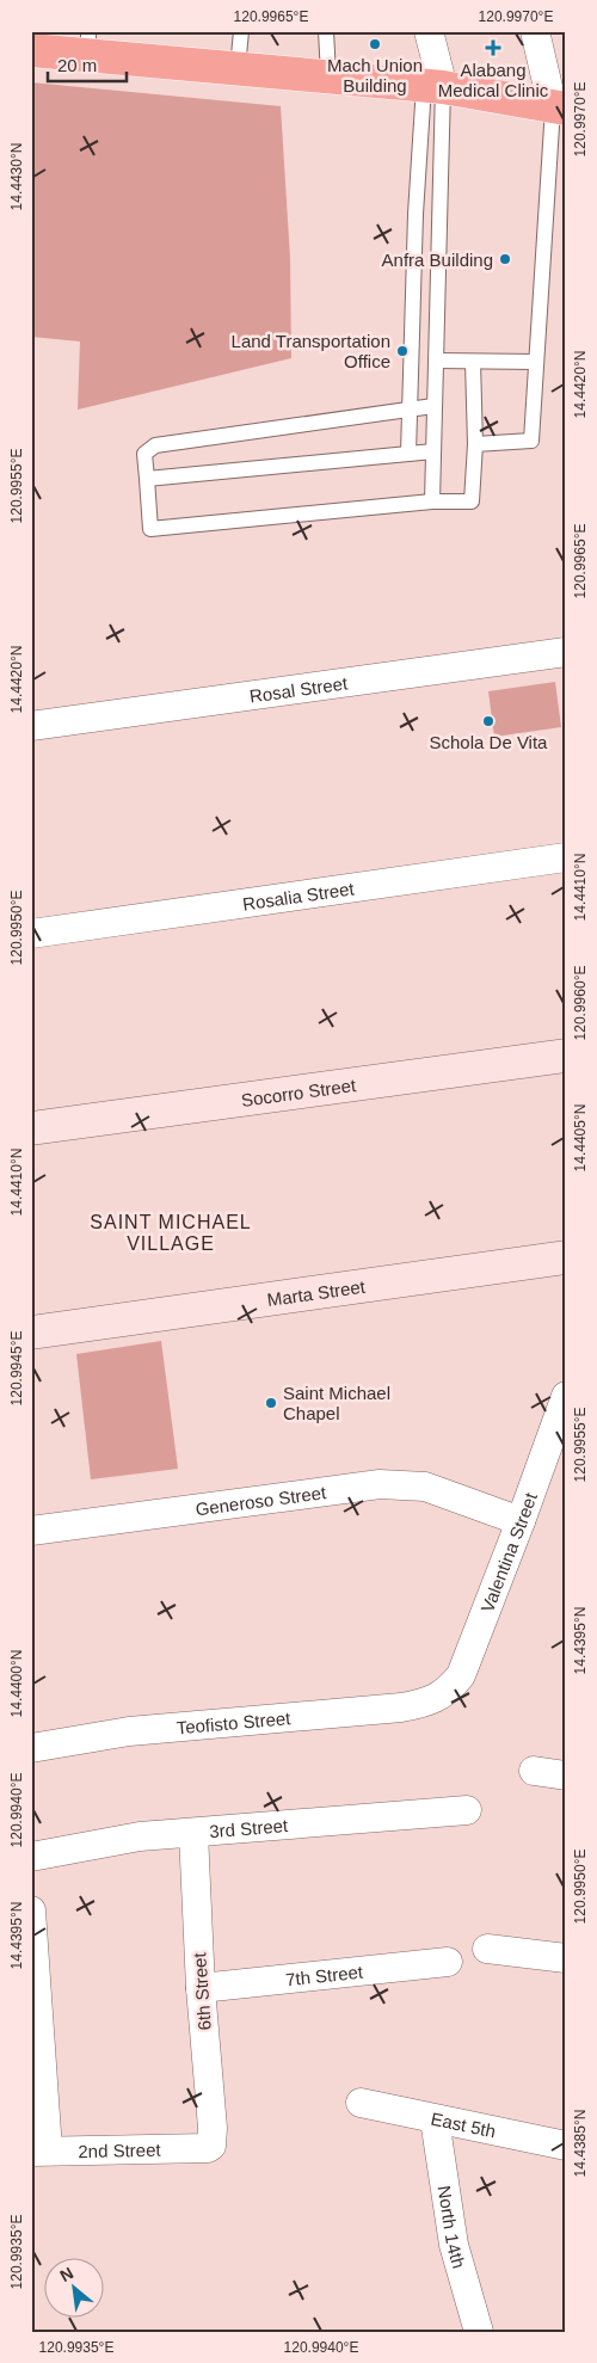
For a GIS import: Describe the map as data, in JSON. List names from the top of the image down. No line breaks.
{"streets":{"street":["Rosal Street","Rosalia Street","Socorro Street","Marta Street","Generoso Street","Valentina Street","Teofisto Street","3rd Street","7th Street","6th Street","East 5th","2nd Street","North 14th"]},"crossings":[["Generoso Street","Valentina Street"],["Valentina Street","Teofisto Street"],["3rd Street","6th Street"],["7th Street","6th Street"],["6th Street","2nd Street"],["East 5th","North 14th"]],"districts":["SAINT MICHAEL VILLAGE"],"places":{"other":["Mach Union Building","Anfra Building","Land Transportation Office","Schola De Vita","Saint Michael Chapel"],"health":["Alabang Medical Clinic"]},"scale_bar":"20 m","north":"top left","coordinates":["120.9965°E","120.9970°E","14.4430°N","14.4420°N","120.9955°E","14.4410°N","120.9950°E","120.9960°E","14.4405°N","120.9945°E","14.4395°N","14.4400°N","120.9940°E","14.4385°N","120.9935°E"]}
